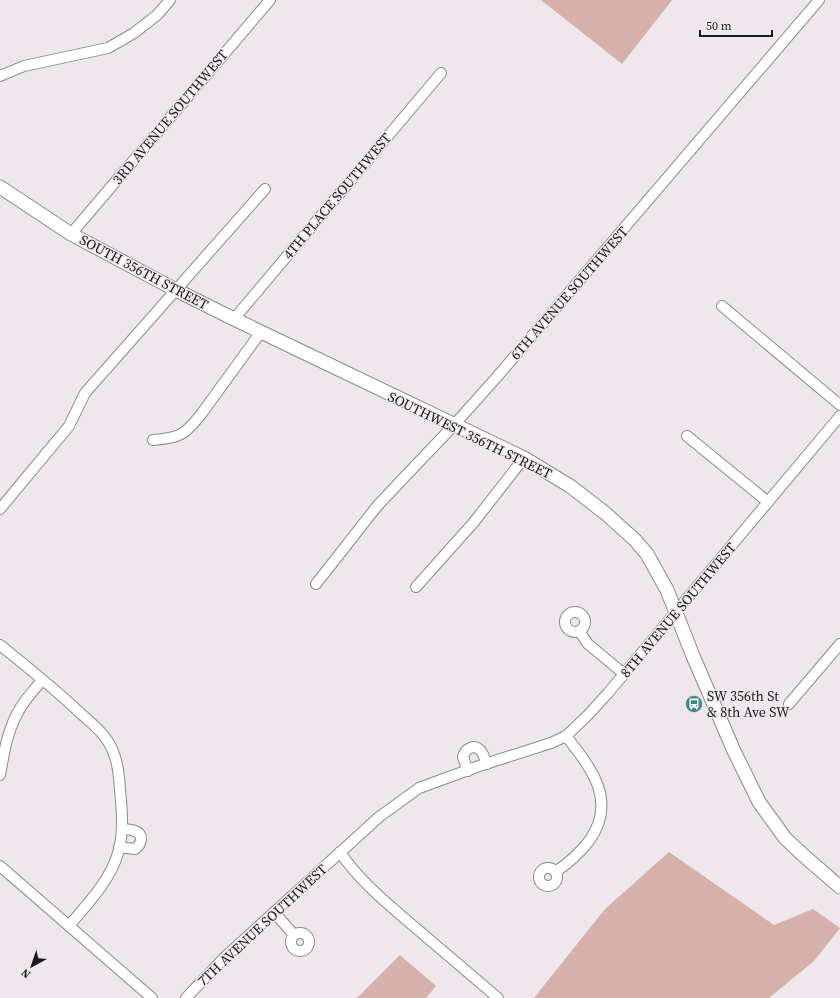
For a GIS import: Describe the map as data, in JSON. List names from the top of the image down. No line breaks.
{"streets":{"main road":["SOUTH 356TH STREET","SOUTHWEST 356TH STREET"],"street":["3RD AVENUE SOUTHWEST","4TH PLACE SOUTHWEST","6TH AVENUE SOUTHWEST","8TH AVENUE SOUTHWEST","7TH AVENUE SOUTHWEST"]},"crossings":[["3RD AVENUE SOUTHWEST","SOUTH 356TH STREET"],["4TH PLACE SOUTHWEST","SOUTH 356TH STREET"],["SOUTH 356TH STREET","SOUTHWEST 356TH STREET"],["6TH AVENUE SOUTHWEST","SOUTHWEST 356TH STREET"],["SOUTHWEST 356TH STREET","8TH AVENUE SOUTHWEST"],["8TH AVENUE SOUTHWEST","7TH AVENUE SOUTHWEST"]],"places":{"bus stop":["SW 356th St & 8th Ave SW"]},"scale_bar":"50 m","north":"bottom left"}
